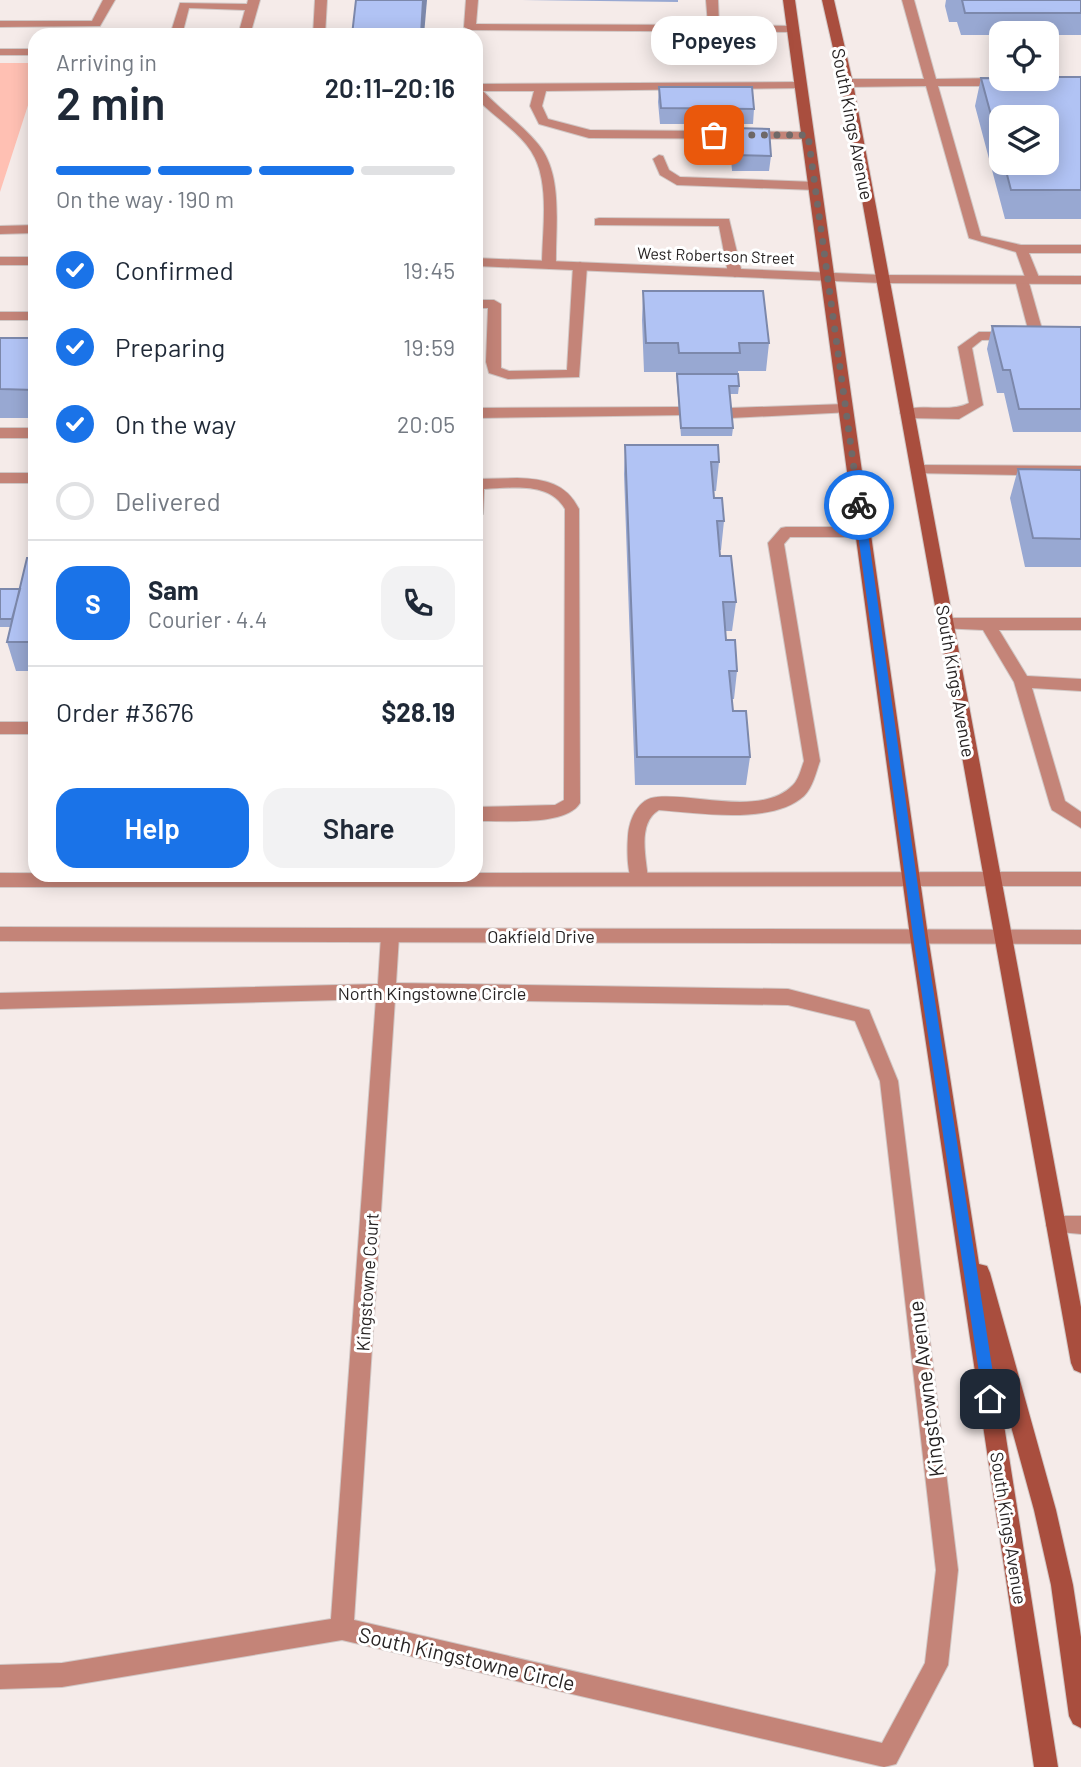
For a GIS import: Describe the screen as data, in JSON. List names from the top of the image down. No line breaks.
{"streets":{"main road":["South Kings Avenue"],"street":["West Robertson Street","Oakfield Drive","North Kingstowne Circle","Kingstowne Court","Kingstowne Avenue","South Kingstowne Circle"]},"crossings":[["South Kings Avenue","West Robertson Street"],["South Kings Avenue","Oakfield Drive"],["Oakfield Drive","Kingstowne Court"],["North Kingstowne Circle","Kingstowne Court"],["North Kingstowne Circle","Kingstowne Avenue"],["Kingstowne Court","South Kingstowne Circle"],["Kingstowne Avenue","South Kingstowne Circle"]],"places":["Popeyes"],"page":{"bubble":"Popeyes","heading":["2 min","Arriving in","20:11–20:16"],"panel":["Sam","Courier · 4.4","Order #3676","$28.19"],"bar":"On the way · 190 m","list":[["Confirmed","19:45"],["Preparing","19:59"],["On the way","20:05"],"Delivered"],"round":"S","buttons":["Help","Share"]}}
